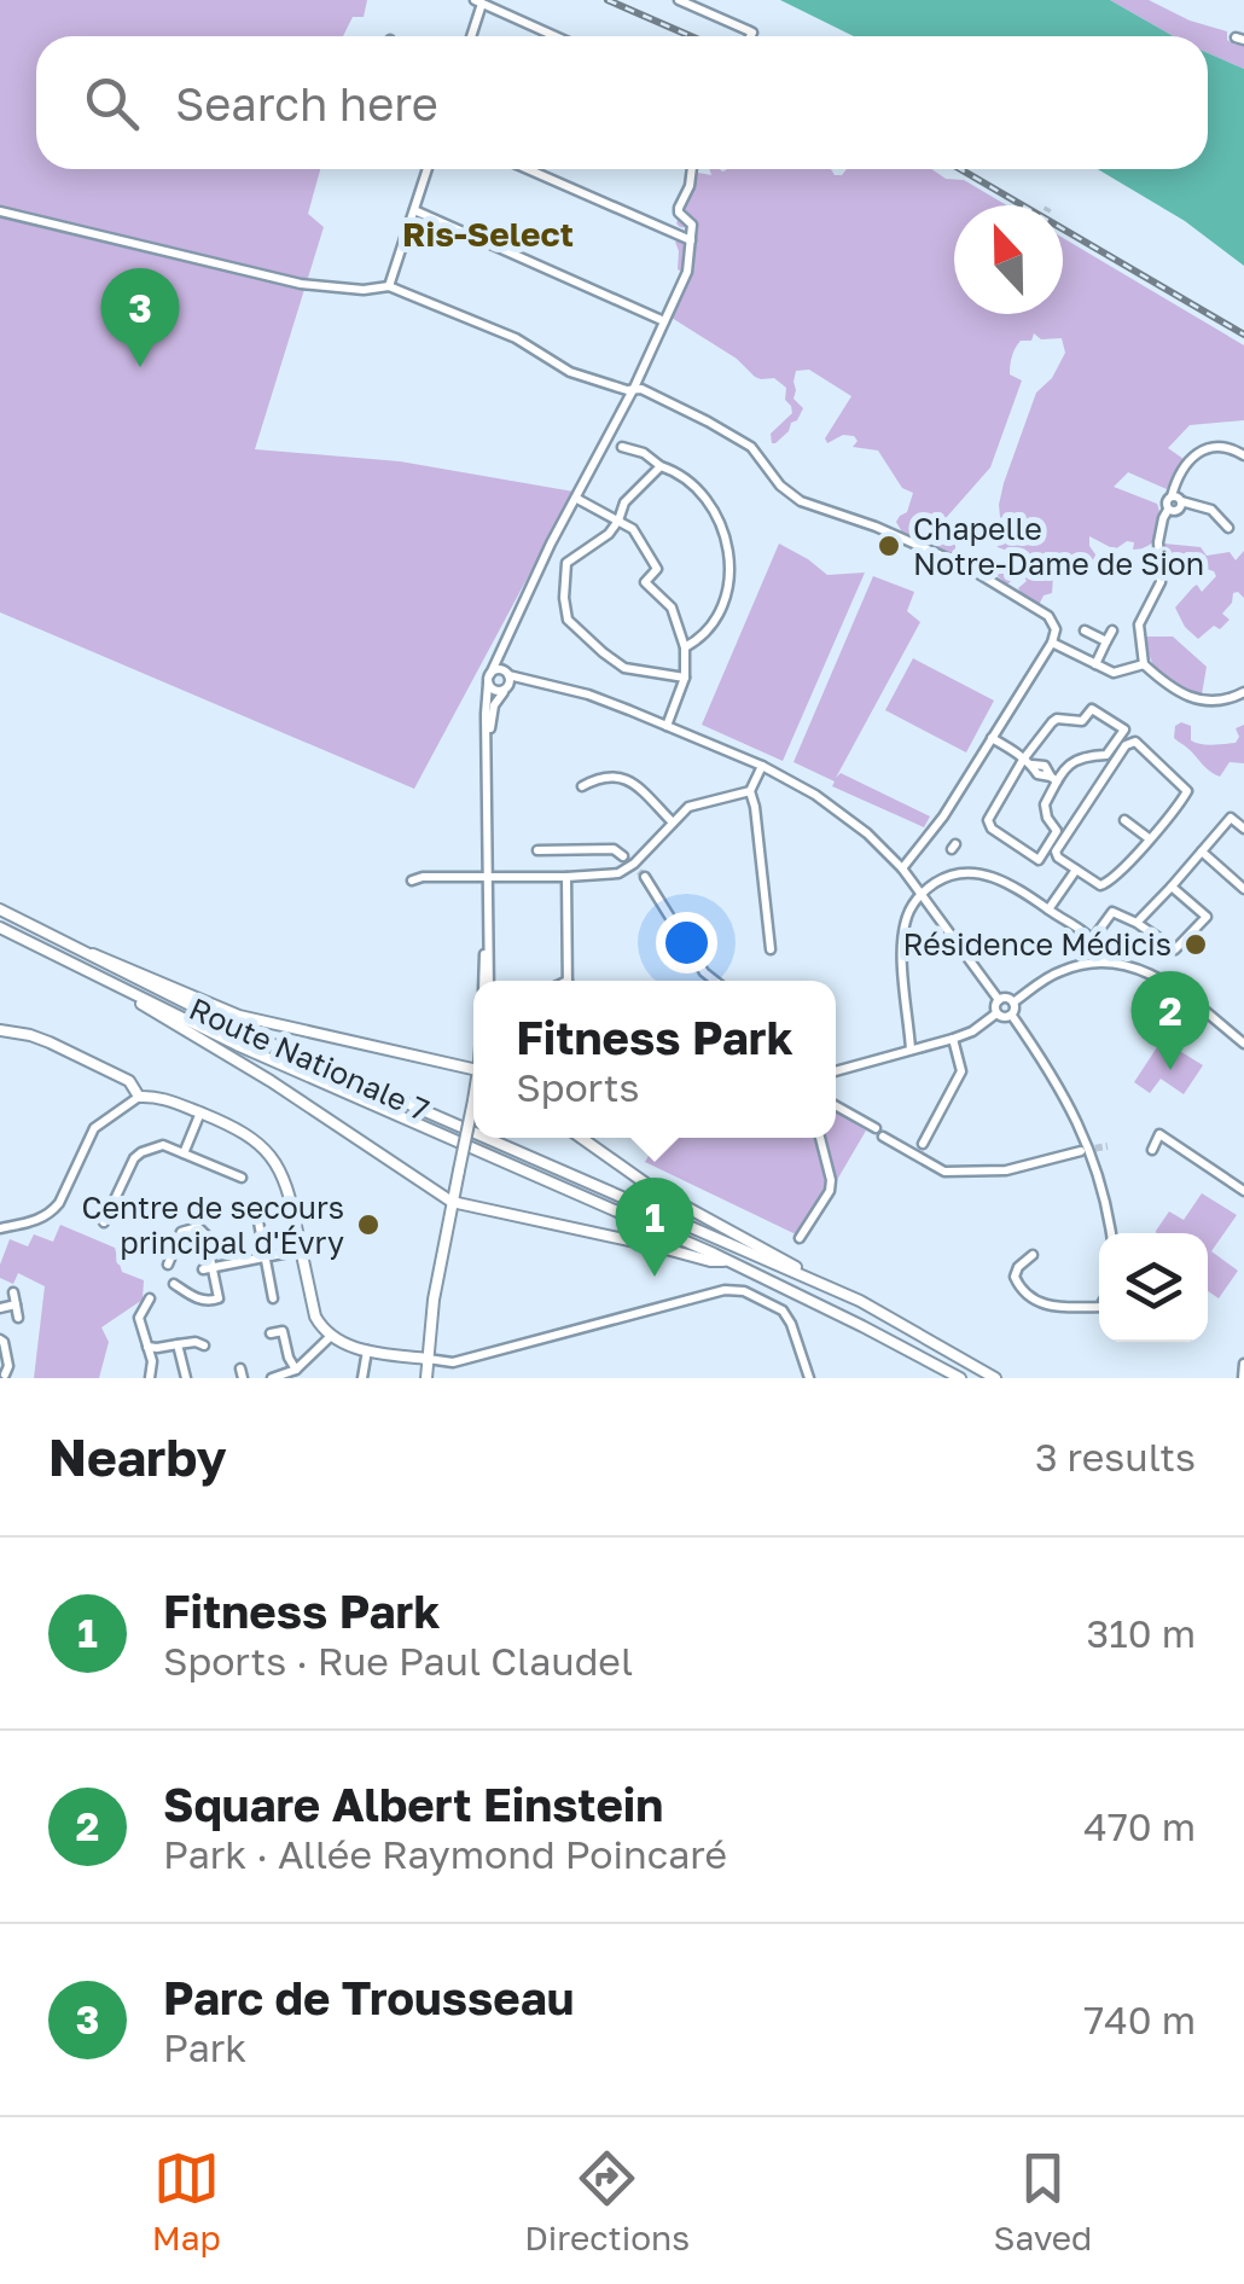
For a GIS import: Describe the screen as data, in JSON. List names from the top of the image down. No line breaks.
{"streets":{"main road":["Route Nationale 7"]},"districts":["Ris-Select"],"places":["Chapelle Notre-Dame de Sion","Résidence Médicis","Centre de secours principal d'Évry"],"north":"top","page":{"search":"Search here","pins":["3","2","1"],"popup":["Fitness Park","Sports"],"heading":["Nearby","3 results"],"list":[{"mark":"1","name":"Fitness Park","note":"Sports · Rue Paul Claudel","value":"310 m"},{"mark":"2","name":"Square Albert Einstein","note":"Park · Allée Raymond Poincaré","value":"470 m"},{"mark":"3","name":"Parc de Trousseau","note":"Park","value":"740 m"}],"nav":["Map","Directions","Saved"]}}
